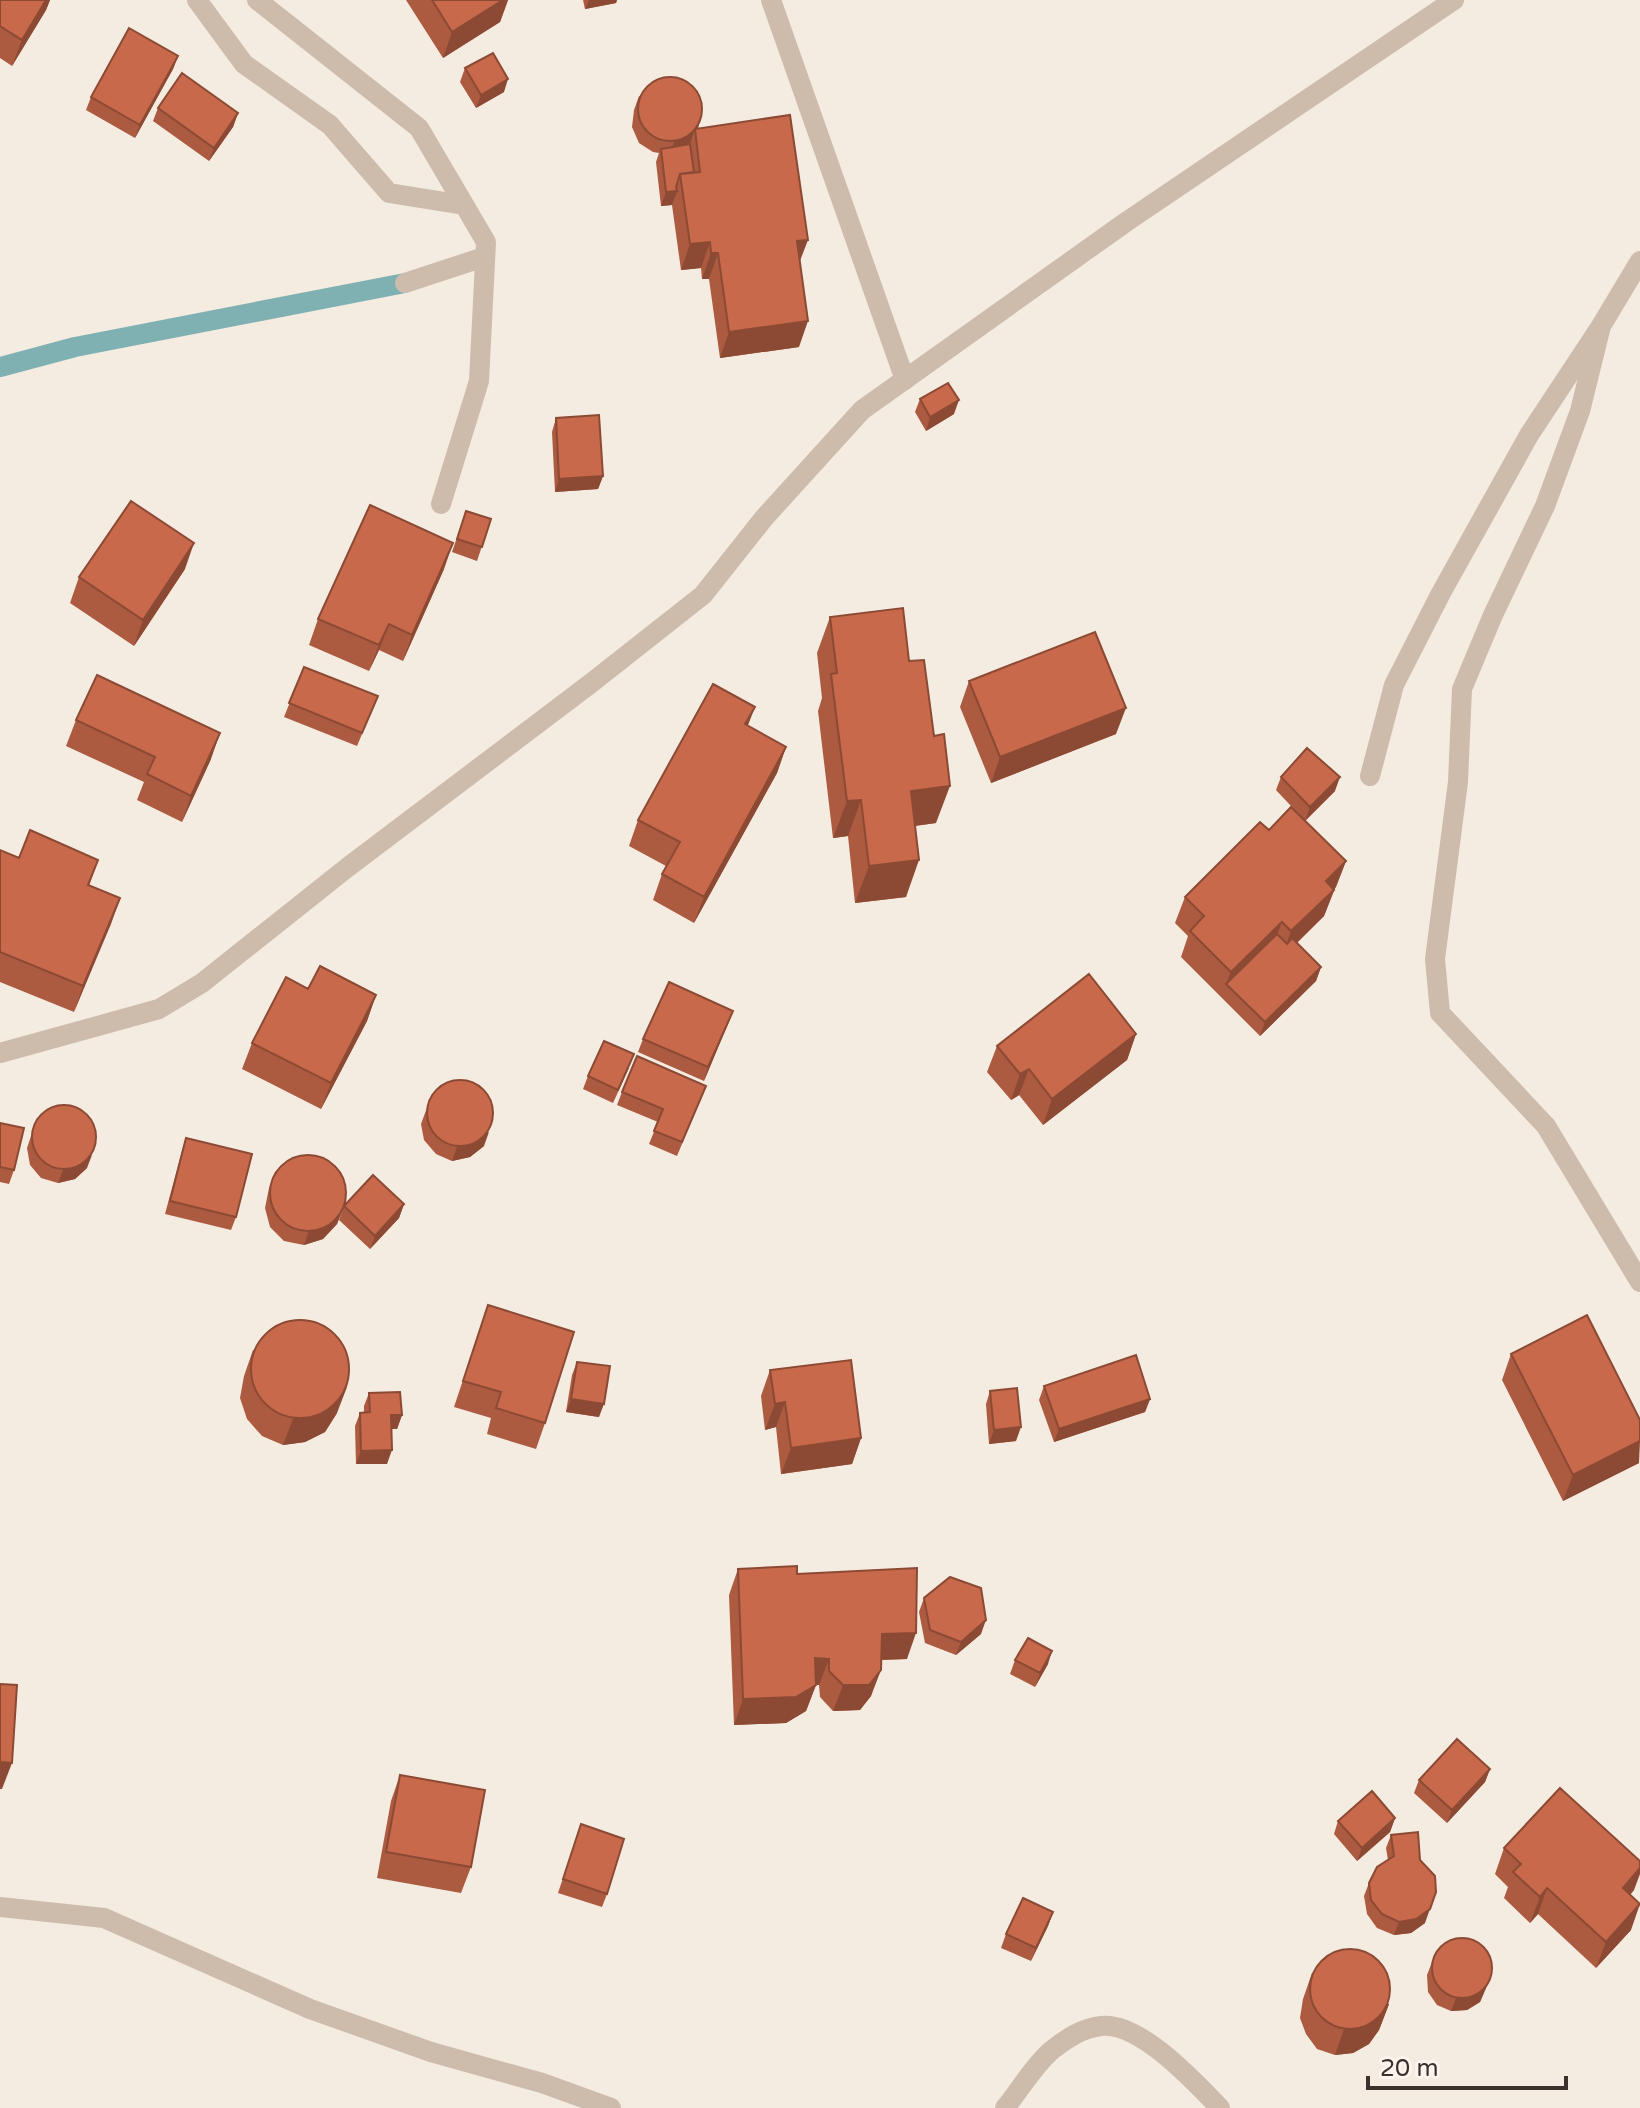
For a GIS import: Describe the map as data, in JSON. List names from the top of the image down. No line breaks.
{"scale_bar":"20 m"}
